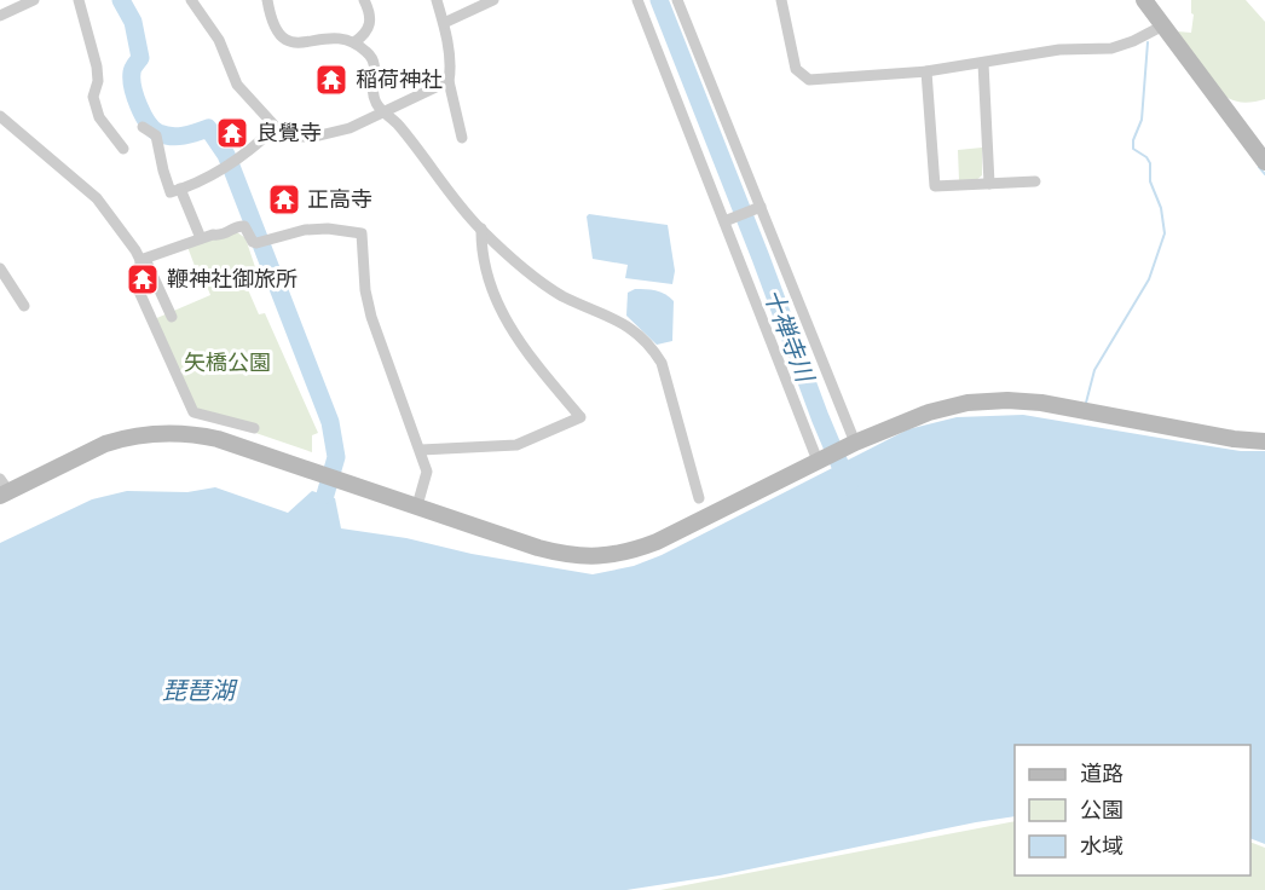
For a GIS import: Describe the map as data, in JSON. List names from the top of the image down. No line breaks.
{"water":["十禅寺川","琵琶湖"],"parks":["矢橋公園"],"places":{"temple":["稲荷神社","良覺寺","正高寺","鞭神社御旅所"]},"legend":["道路","公園","水域"]}
